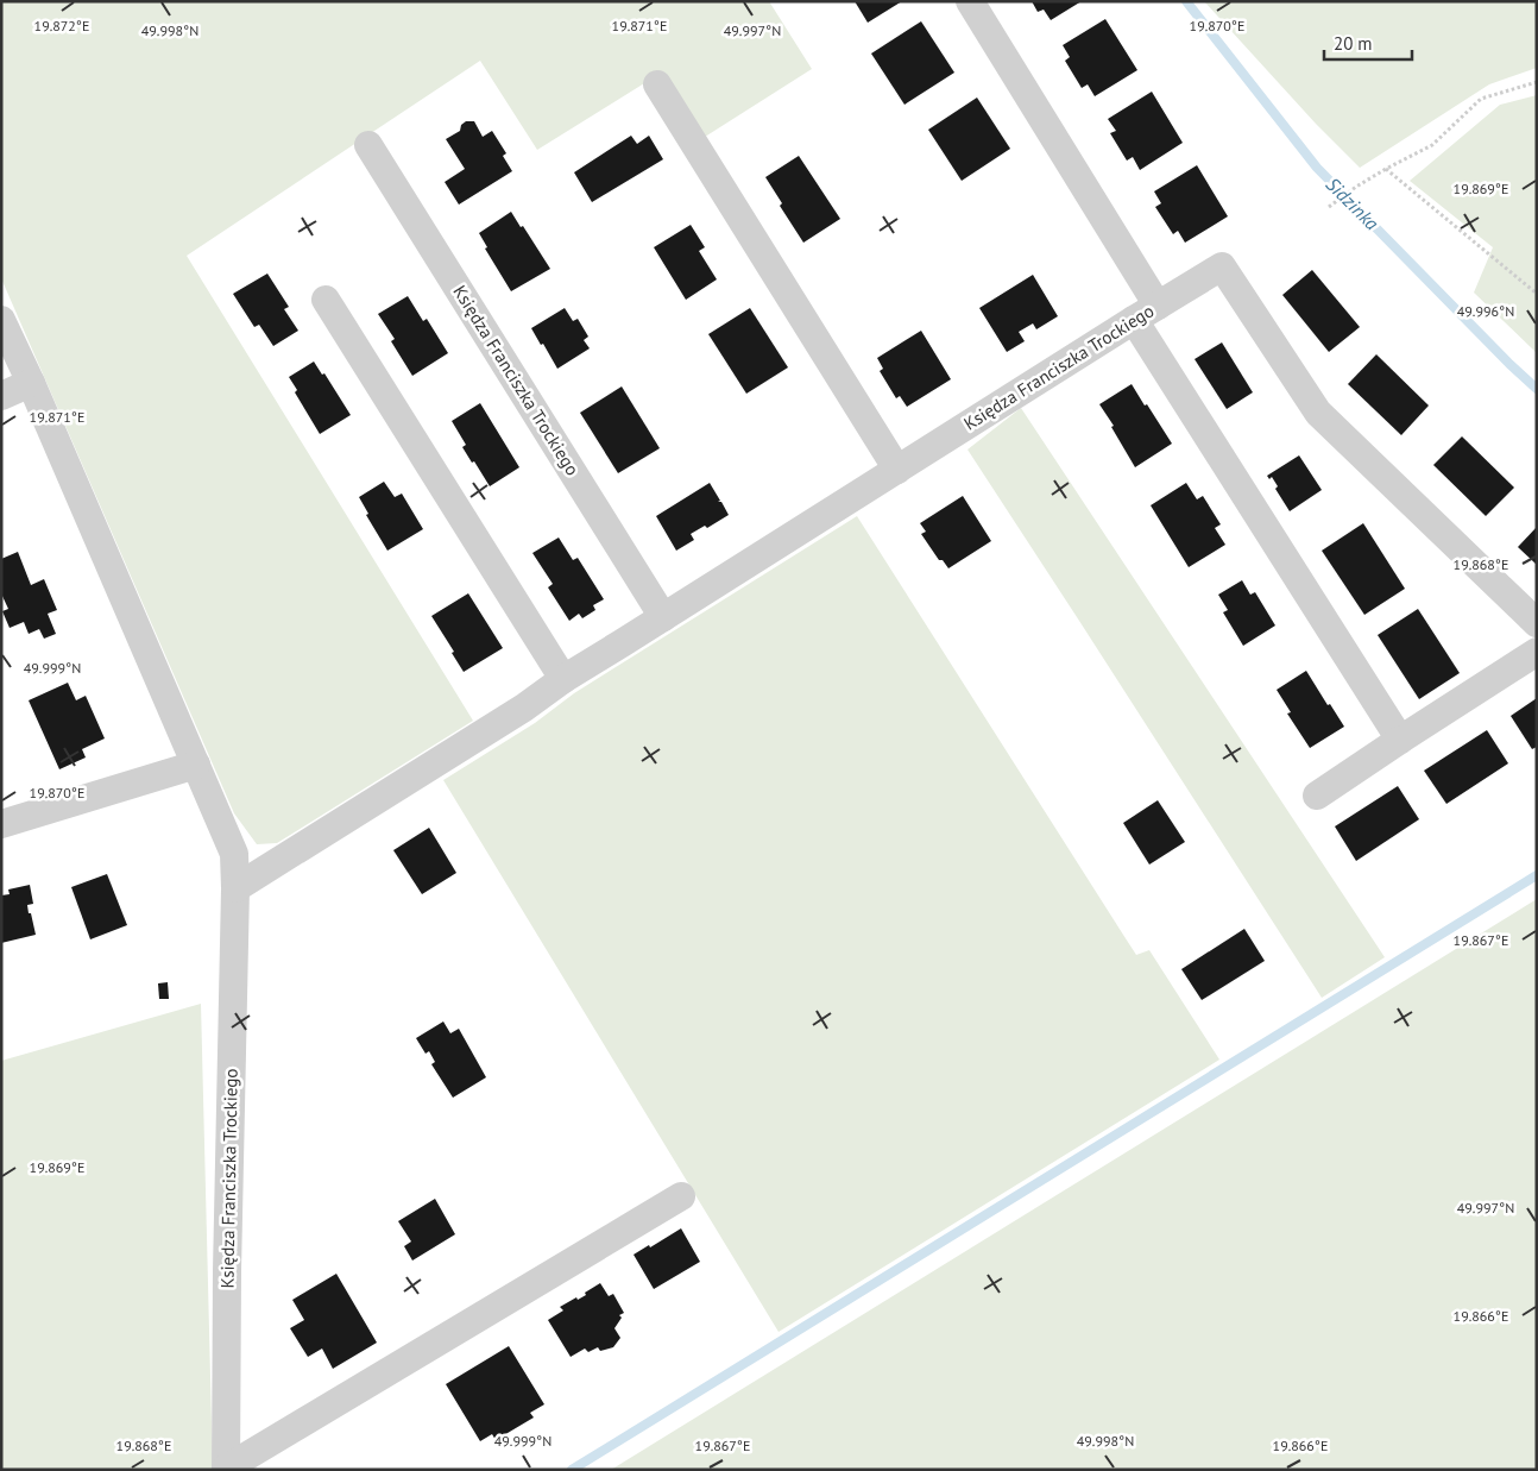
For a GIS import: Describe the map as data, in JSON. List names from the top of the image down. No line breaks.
{"streets":{"street":["Księdza Franciszka Trockiego"]},"water":["Sidzinka"],"scale_bar":"20 m","coordinates":["19.872°E","19.871°E","19.870°E","49.998°N","49.997°N","19.869°E","49.996°N","19.868°E","49.999°N","19.867°E","19.866°E"]}
